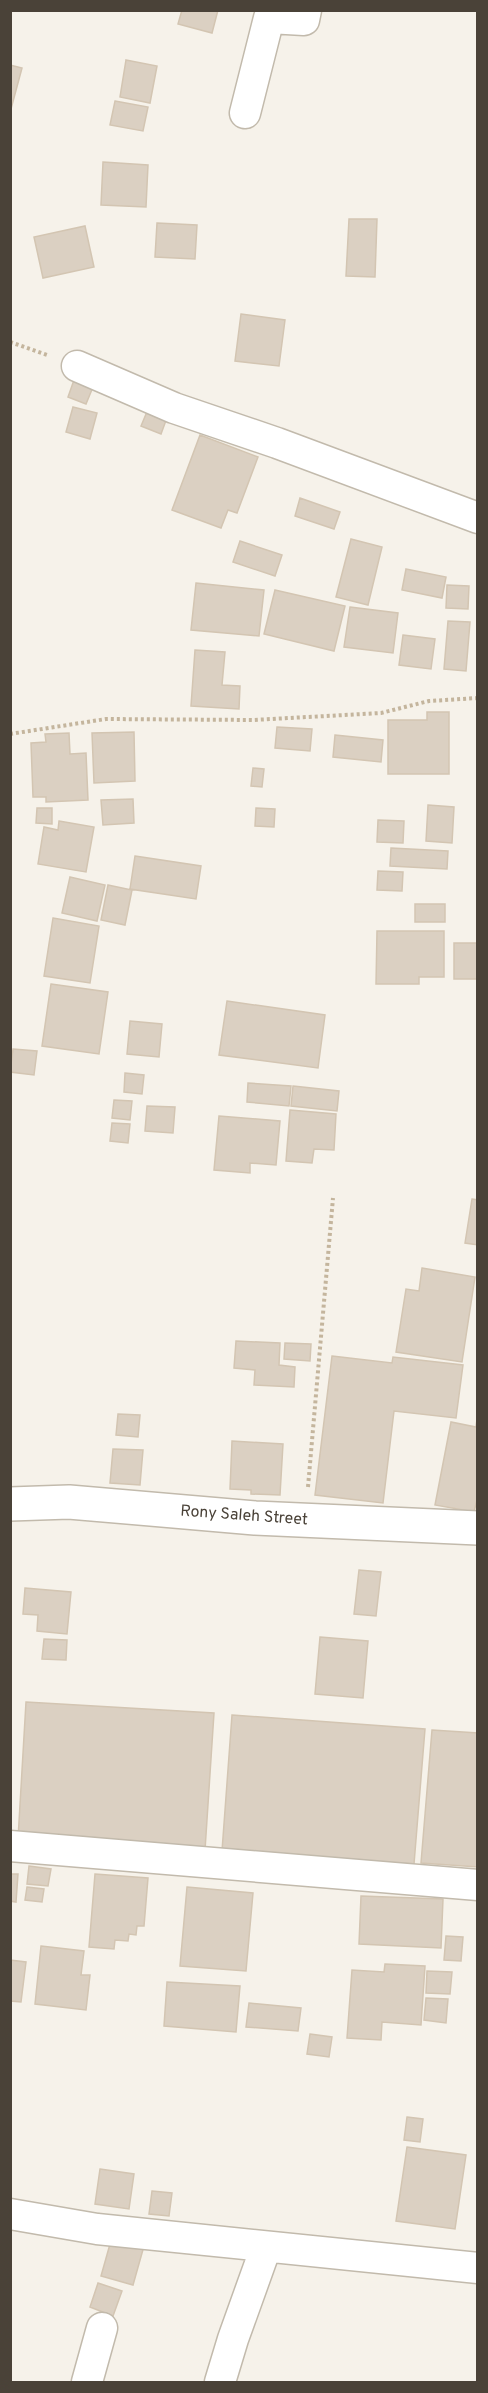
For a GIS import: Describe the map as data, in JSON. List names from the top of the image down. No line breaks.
{"streets":{"street":["Rony Saleh Street"]}}
